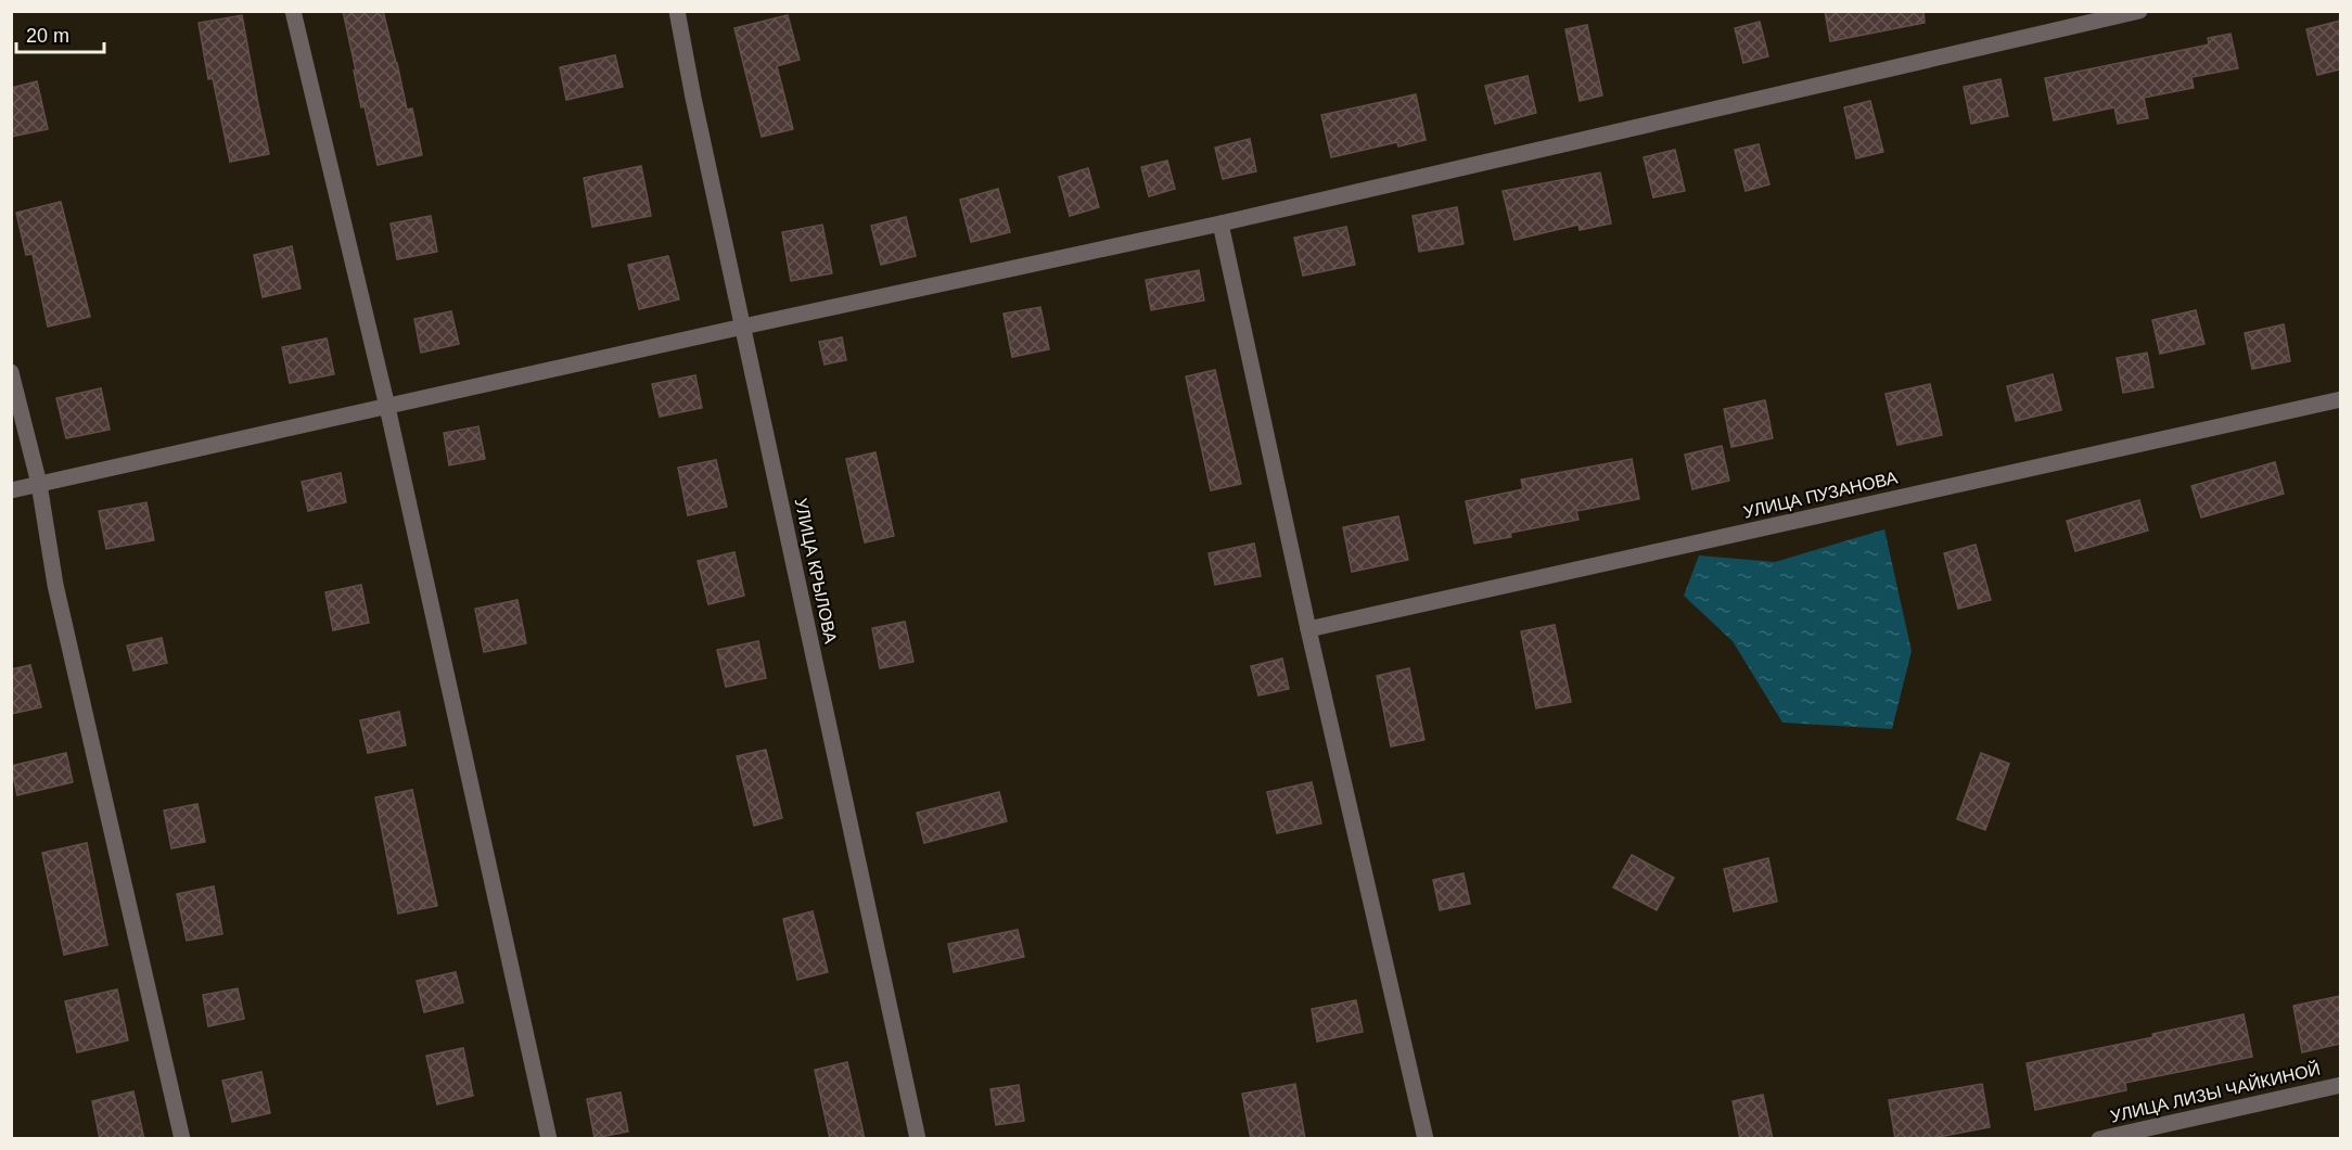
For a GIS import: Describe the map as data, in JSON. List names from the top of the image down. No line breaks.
{"streets":{"street":["УЛИЦА ПУЗАНОВА","УЛИЦА КРЫЛОВА","УЛИЦА ЛИЗЫ ЧАЙКИНОЙ"]},"scale_bar":"20 m"}
